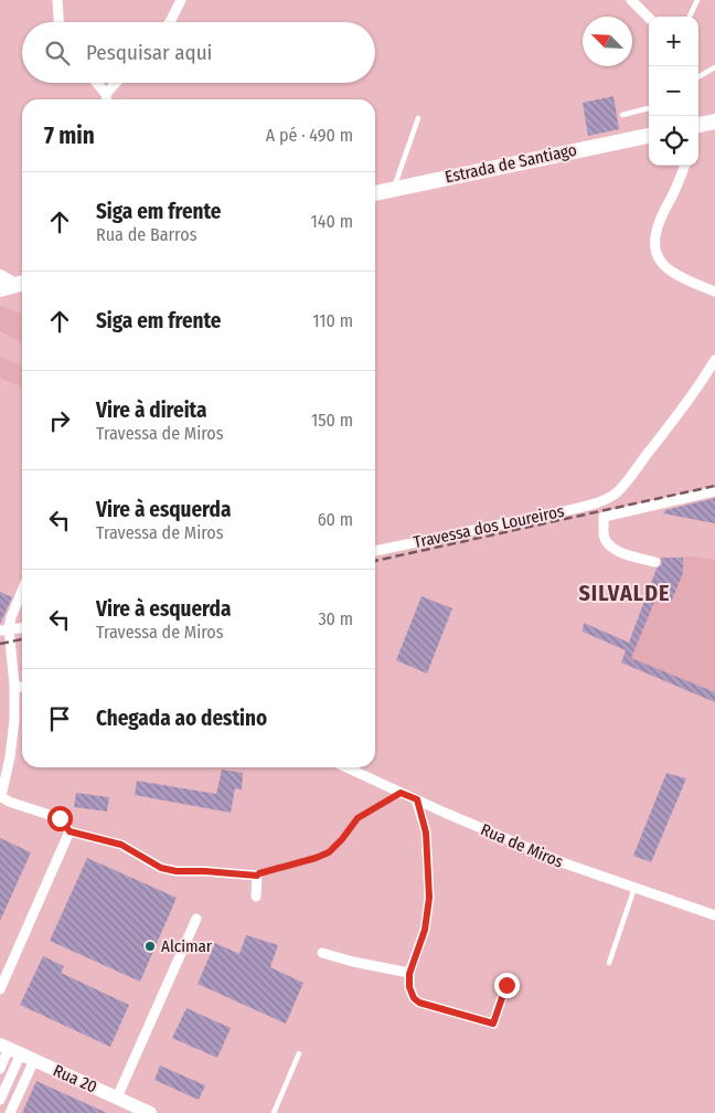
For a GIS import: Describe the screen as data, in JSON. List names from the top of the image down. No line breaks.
{"streets":{"main road":["Estrada de Santiago","Rua 20"],"street":["Travessa dos Loureiros","Rua de Miros"]},"districts":["SILVALDE"],"places":["Alcimar"],"north":"top left","page":{"map_buttons":["+","−"],"search":"Pesquisar aqui","heading":["7 min","A pé · 490 m"],"list":[["Siga em frente","Rua de Barros","140 m"],["Siga em frente","110 m"],["Vire à direita","Travessa de Miros","150 m"],["Vire à esquerda","Travessa de Miros","60 m"],["Vire à esquerda","Travessa de Miros","30 m"],"Chegada ao destino"]}}
